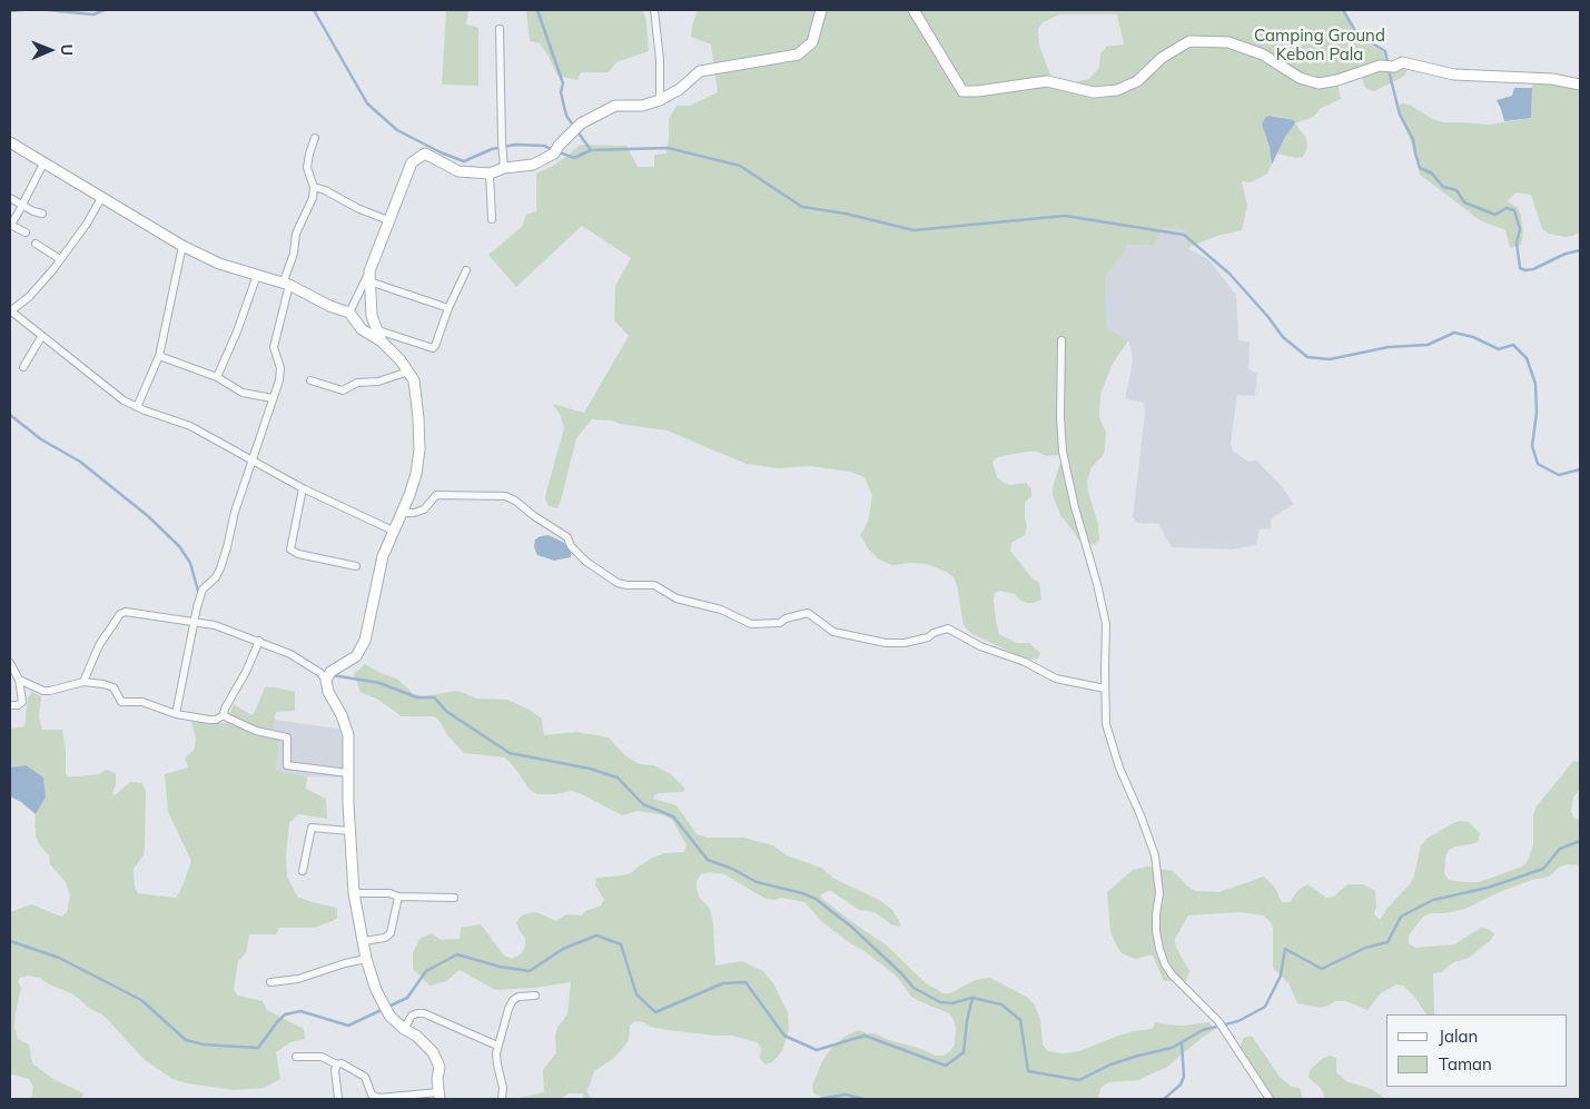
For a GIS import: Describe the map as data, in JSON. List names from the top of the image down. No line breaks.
{"parks":["Camping Ground Kebon Pala"],"legend":["Jalan","Taman"],"north":"right"}
